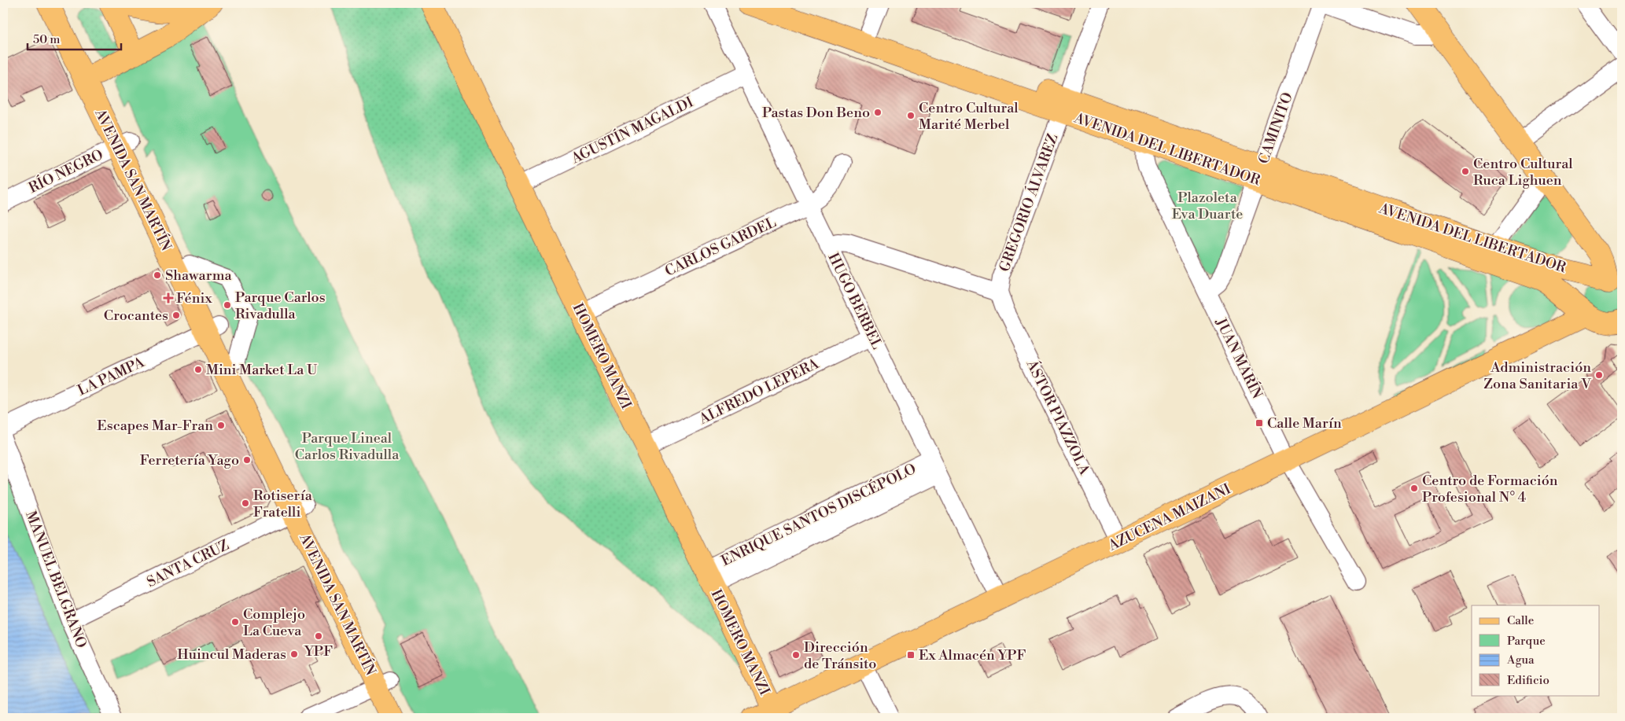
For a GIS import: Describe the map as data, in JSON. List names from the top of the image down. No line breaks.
{"streets":{"main road":["AVENIDA DEL LIBERTADOR","AVENIDA SAN MARTÍN","HOMERO MANZI","AZUCENA MAIZANI"],"street":["CAMINITO","AGUSTÍN MAGALDI","RÍO NEGRO","GREGORIO ÁLVAREZ","CARLOS GARDEL","HUGO BERBEL","JUAN MARÍN","LA PAMPA","ALFREDO LEPERA","ÁSTOR PIAZZOLA","ENRIQUE SANTOS DISCÉPOLO","SANTA CRUZ","MANUEL BELGRANO"]},"crossings":[["CAMINITO","AVENIDA DEL LIBERTADOR"],["CAMINITO","JUAN MARÍN"],["AGUSTÍN MAGALDI","HUGO BERBEL"],["AGUSTÍN MAGALDI","HOMERO MANZI"],["AVENIDA DEL LIBERTADOR","GREGORIO ÁLVAREZ"],["AVENIDA DEL LIBERTADOR","JUAN MARÍN"],["AVENIDA DEL LIBERTADOR","AZUCENA MAIZANI"],["RÍO NEGRO","AVENIDA SAN MARTÍN"],["AVENIDA SAN MARTÍN","LA PAMPA"],["AVENIDA SAN MARTÍN","SANTA CRUZ"],["GREGORIO ÁLVAREZ","ÁSTOR PIAZZOLA"],["CARLOS GARDEL","HUGO BERBEL"],["CARLOS GARDEL","HOMERO MANZI"],["HUGO BERBEL","ALFREDO LEPERA"],["HUGO BERBEL","ENRIQUE SANTOS DISCÉPOLO"],["HUGO BERBEL","AZUCENA MAIZANI"],["HOMERO MANZI","ALFREDO LEPERA"],["HOMERO MANZI","ENRIQUE SANTOS DISCÉPOLO"],["HOMERO MANZI","AZUCENA MAIZANI"],["JUAN MARÍN","AZUCENA MAIZANI"],["ÁSTOR PIAZZOLA","AZUCENA MAIZANI"],["SANTA CRUZ","MANUEL BELGRANO"]],"parks":["Plazoleta Eva Duarte","Parque Lineal Carlos Rivadulla"],"places":{"other":["Pastas Don Beno","Centro Cultural Marité Merbel","Centro Cultural Ruca Lighuen","Shawarma","Parque Carlos Rivadulla","Crocantes","Mini Market La U","Administración Zona Sanitaria V","Escapes Mar-Fran","Ferretería Yago","Centro de Formación Profesional N° 4","Rotisería Fratelli","Complejo La Cueva","YPF","Huincul Maderas","Dirección de Tránsito"],"health":["Fénix"],"transit":["Calle Marín","Ex Almacén YPF"]},"legend":["Calle","Parque","Agua","Edificio"],"scale_bar":"50 m"}
